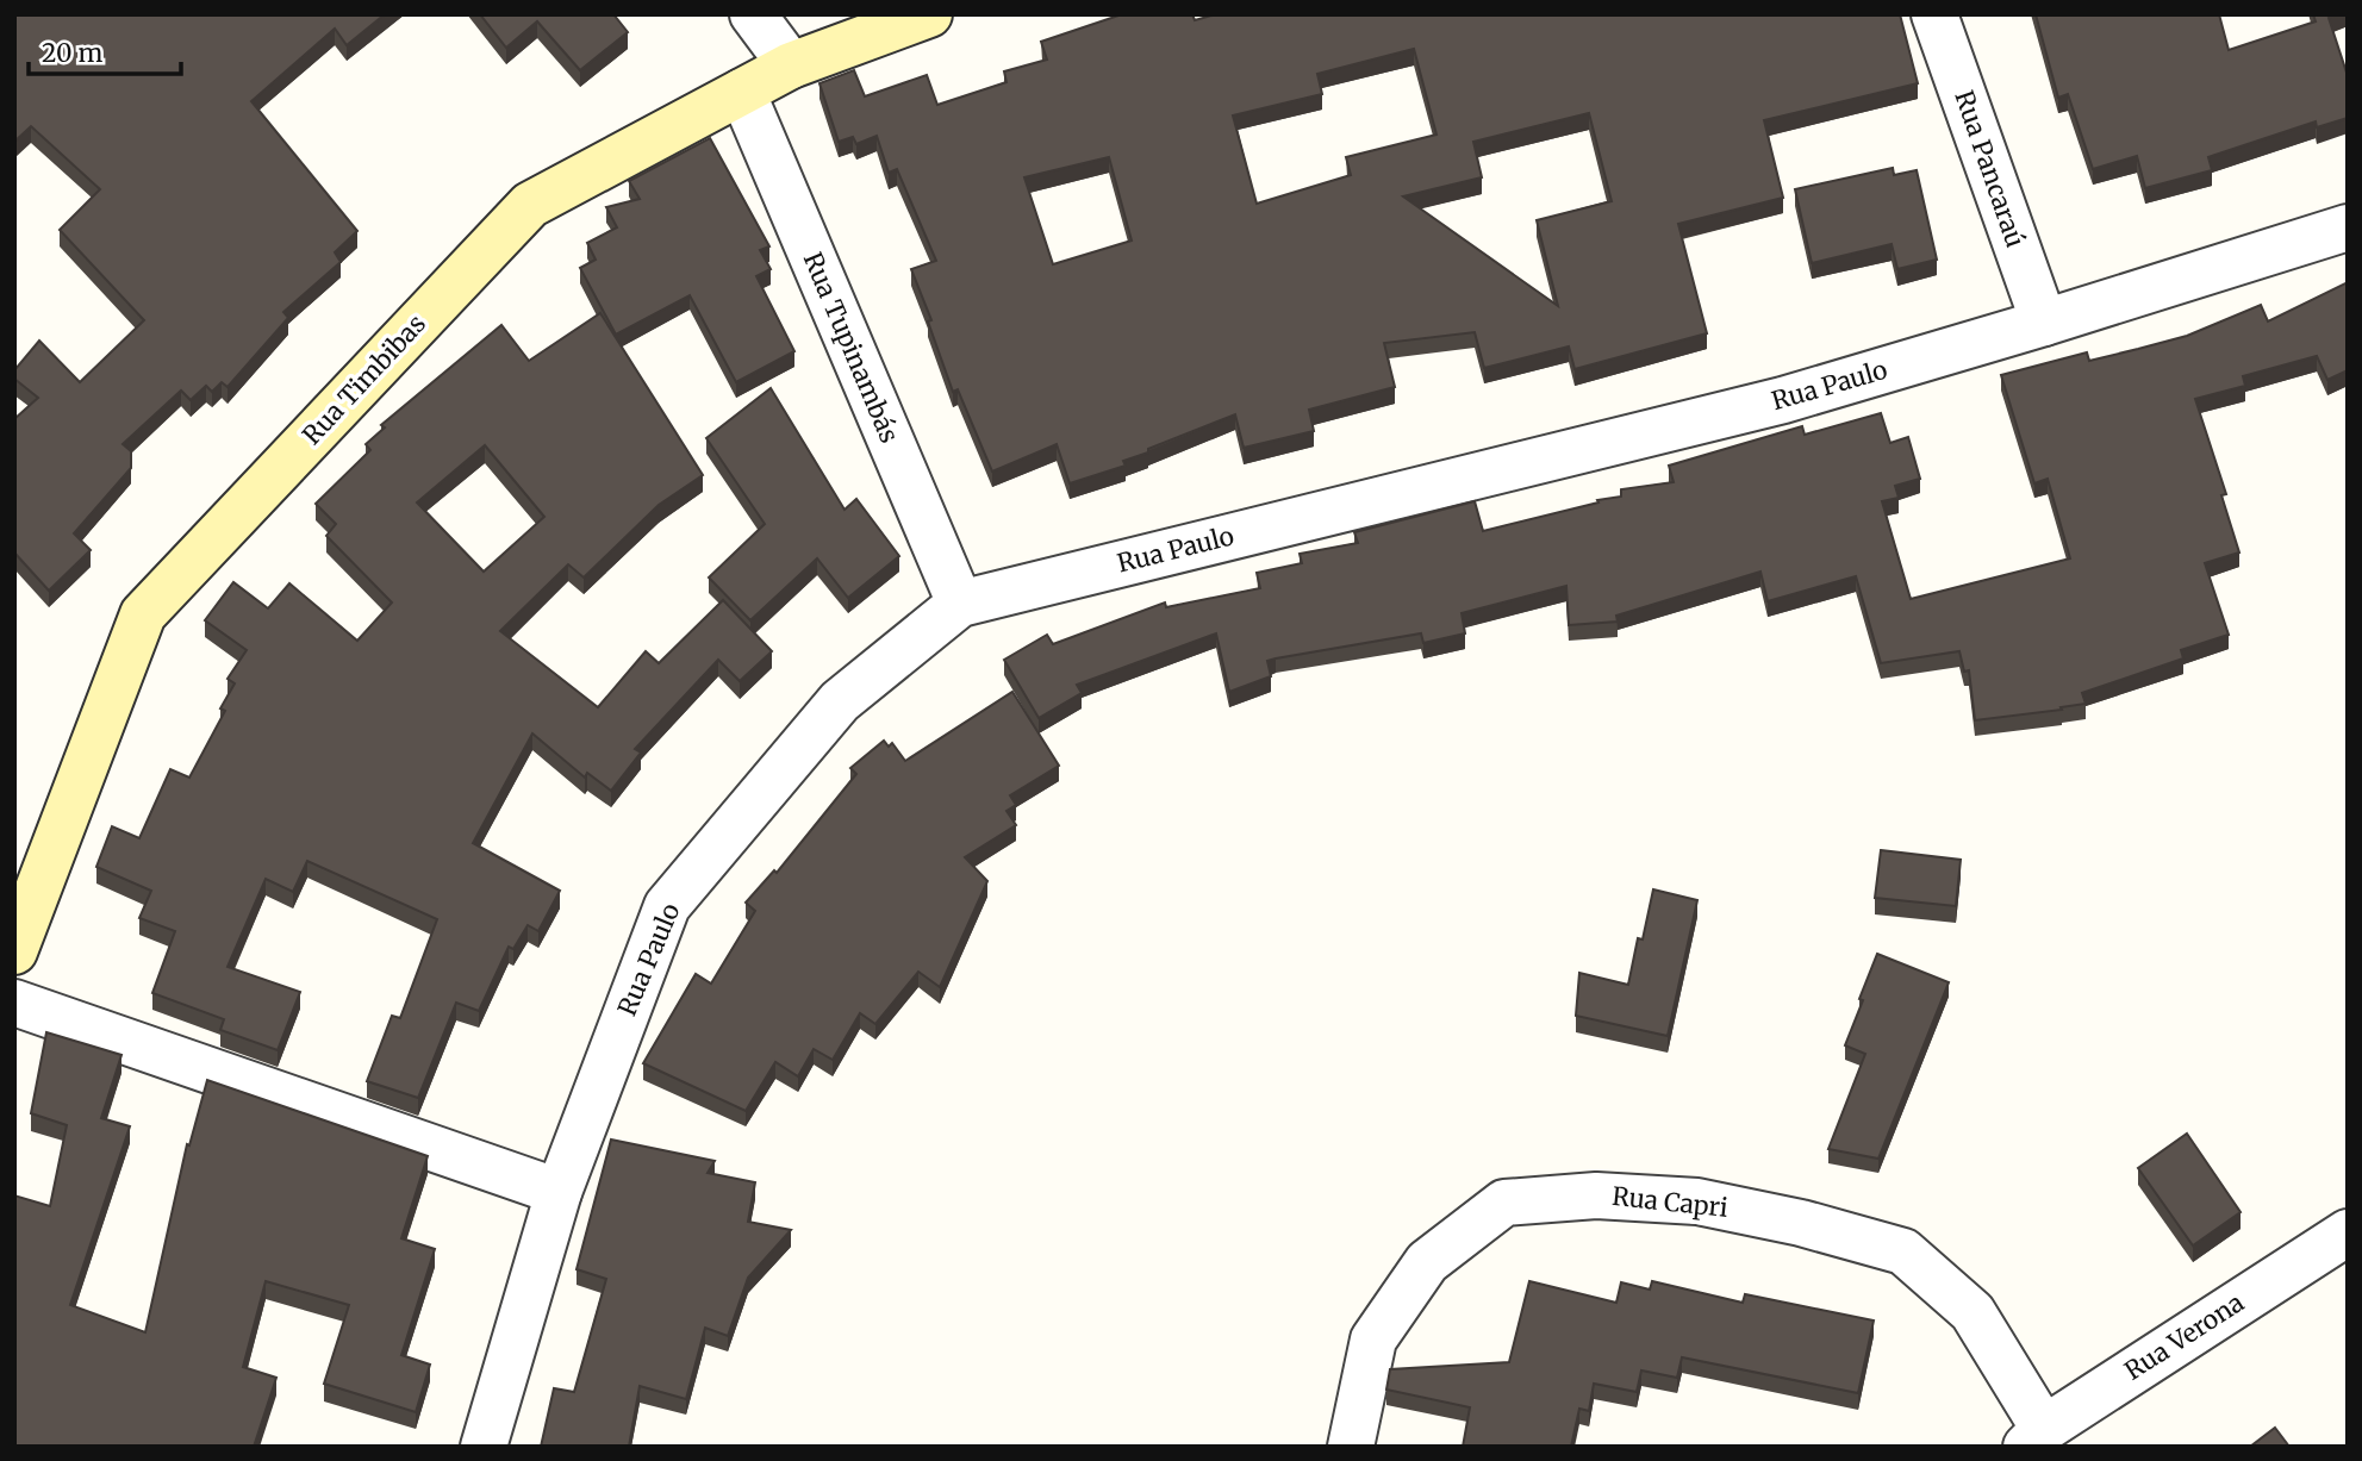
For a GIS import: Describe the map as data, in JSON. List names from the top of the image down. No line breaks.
{"streets":{"main road":["Rua Timbibas"],"street":["Rua Pancaraú","Rua Tupinambás","Rua Paulo","Rua Capri","Rua Verona"]},"crossings":[["Rua Pancaraú","Rua Paulo"],["Rua Tupinambás","Rua Timbibas"],["Rua Tupinambás","Rua Paulo"],["Rua Capri","Rua Verona"]],"scale_bar":"20 m"}
